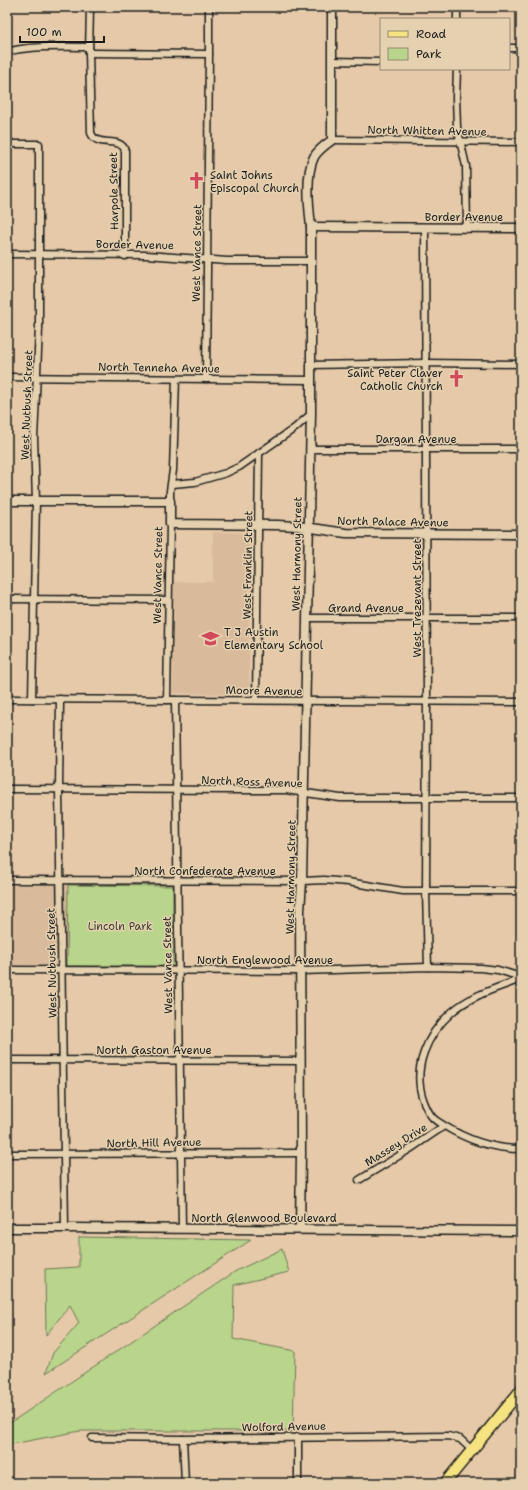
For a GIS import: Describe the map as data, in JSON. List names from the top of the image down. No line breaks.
{"streets":{"street":["North Whitten Avenue","Harpole Street","Border Avenue","West Vance Street","North Tenneha Avenue","West Nutbush Street","Dargan Avenue","North Palace Avenue","West Harmony Street","West Franklin Street","West Trezevant Street","Grand Avenue","Moore Avenue","North Ross Avenue","North Confederate Avenue","North Englewood Avenue","North Gaston Avenue","North Hill Avenue","Massey Drive","North Glenwood Boulevard","Wolford Avenue"]},"crossings":[["North Whitten Avenue","West Harmony Street"],["Harpole Street","Border Avenue"],["Border Avenue","West Vance Street"],["Border Avenue","West Nutbush Street"],["Border Avenue","West Harmony Street"],["Border Avenue","West Trezevant Street"],["West Vance Street","North Tenneha Avenue"],["West Vance Street","North Palace Avenue"],["West Vance Street","Moore Avenue"],["West Vance Street","North Ross Avenue"],["West Vance Street","North Confederate Avenue"],["West Vance Street","North Englewood Avenue"],["West Vance Street","North Gaston Avenue"],["West Vance Street","North Hill Avenue"],["West Vance Street","North Glenwood Boulevard"],["North Tenneha Avenue","West Nutbush Street"],["North Tenneha Avenue","West Harmony Street"],["West Nutbush Street","Moore Avenue"],["West Nutbush Street","North Ross Avenue"],["West Nutbush Street","North Confederate Avenue"],["West Nutbush Street","North Englewood Avenue"],["West Nutbush Street","North Gaston Avenue"],["West Nutbush Street","North Hill Avenue"],["West Nutbush Street","North Glenwood Boulevard"],["Dargan Avenue","West Harmony Street"],["Dargan Avenue","West Trezevant Street"],["North Palace Avenue","West Harmony Street"],["North Palace Avenue","West Franklin Street"],["North Palace Avenue","West Trezevant Street"],["West Harmony Street","Grand Avenue"],["West Harmony Street","Moore Avenue"],["West Harmony Street","North Ross Avenue"],["West Harmony Street","North Confederate Avenue"],["West Harmony Street","North Englewood Avenue"],["West Harmony Street","North Gaston Avenue"],["West Harmony Street","North Hill Avenue"],["West Harmony Street","North Glenwood Boulevard"],["West Franklin Street","Moore Avenue"],["West Trezevant Street","Grand Avenue"],["West Trezevant Street","Moore Avenue"],["West Trezevant Street","North Ross Avenue"],["West Trezevant Street","North Confederate Avenue"],["West Trezevant Street","North Englewood Avenue"]],"parks":["Lincoln Park"],"places":{"church":["Saint Johns Episcopal Church","Saint Peter Claver Catholic Church"],"school or university":["T J Austin Elementary School"]},"legend":["Road","Park"],"scale_bar":"100 m"}
